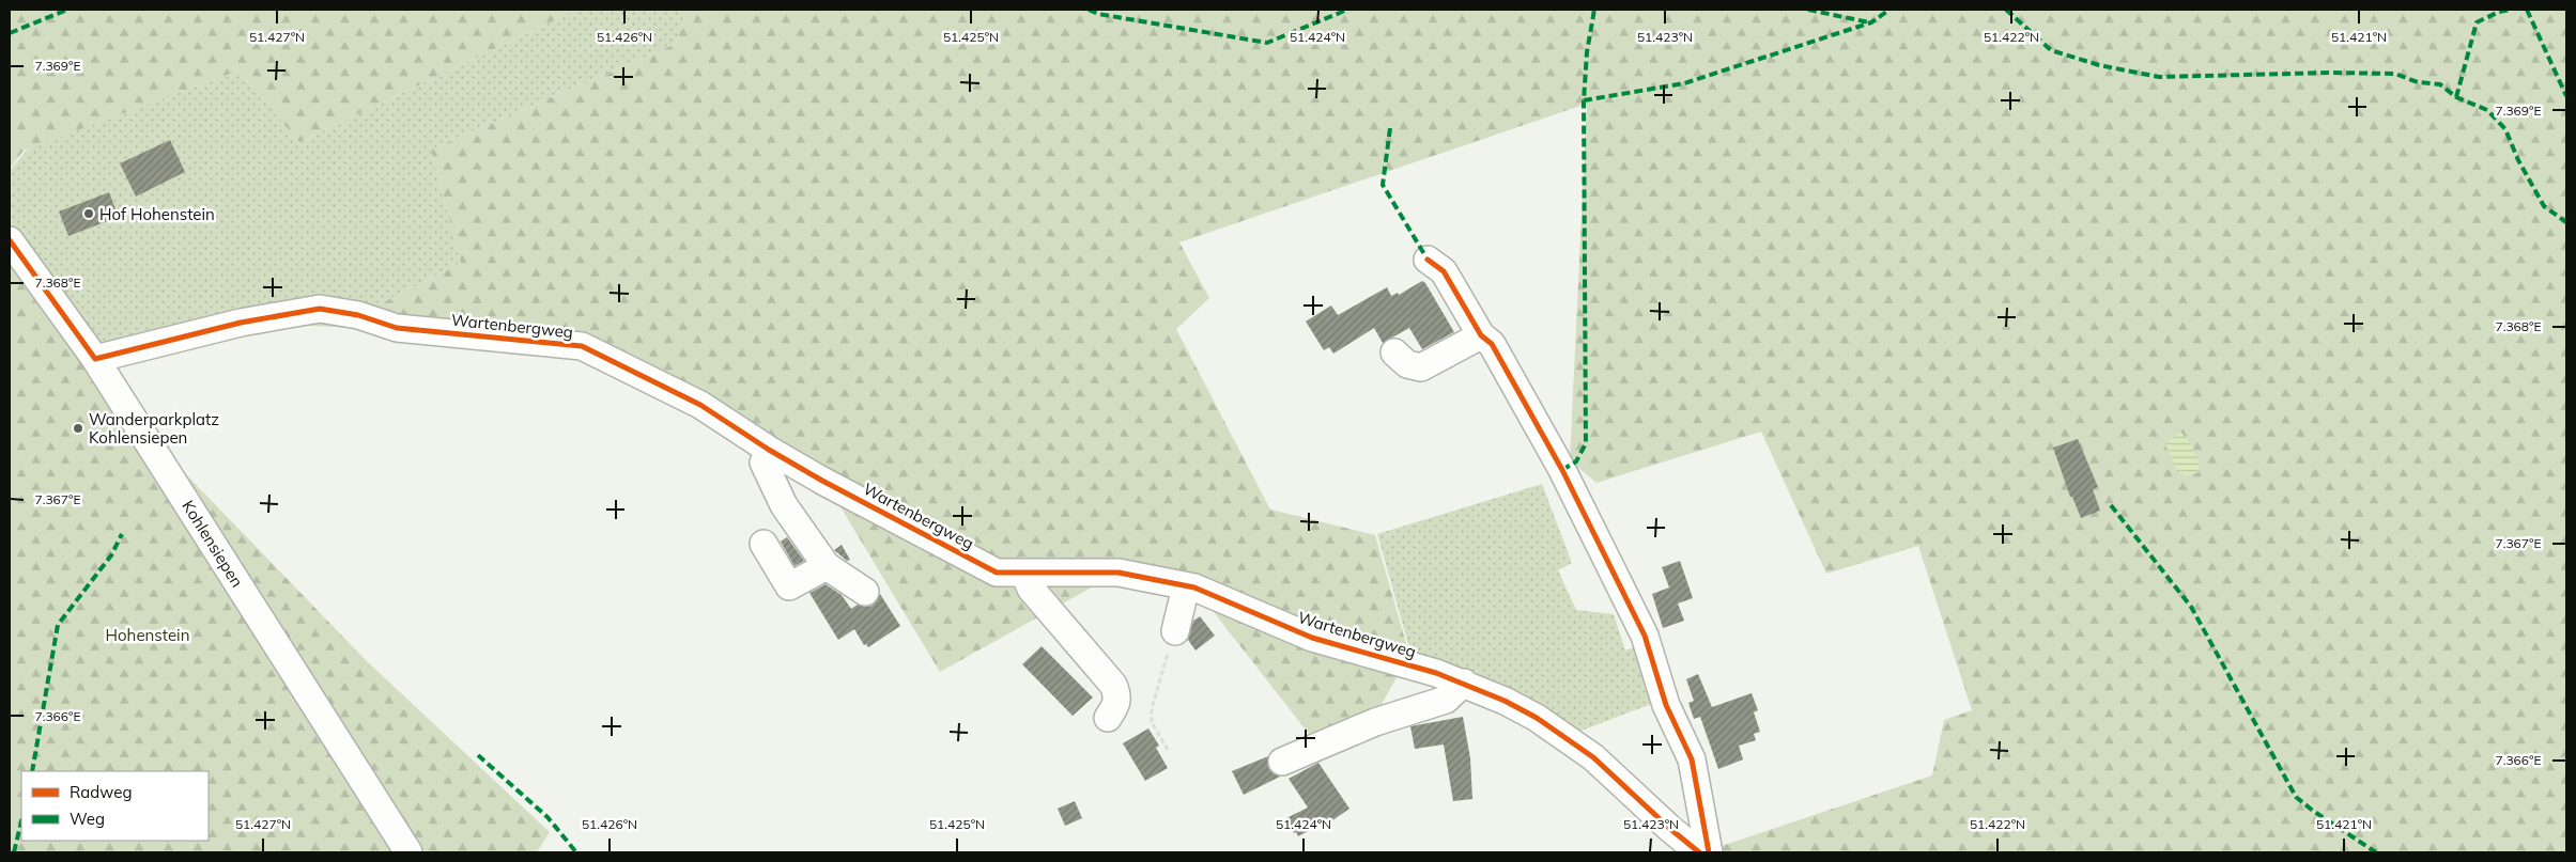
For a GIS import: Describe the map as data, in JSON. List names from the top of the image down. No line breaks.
{"streets":{"street":["Wartenbergweg","Kohlensiepen"]},"crossings":[["Wartenbergweg","Kohlensiepen"]],"parks":["Hohenstein"],"places":["Hof Hohenstein","Wanderparkplatz Kohlensiepen"],"legend":["Radweg","Weg"],"coordinates":["51.427°N","51.426°N","51.425°N","51.424°N","51.423°N","51.422°N","51.421°N","7.369°E","7.368°E","7.367°E","7.366°E"]}
